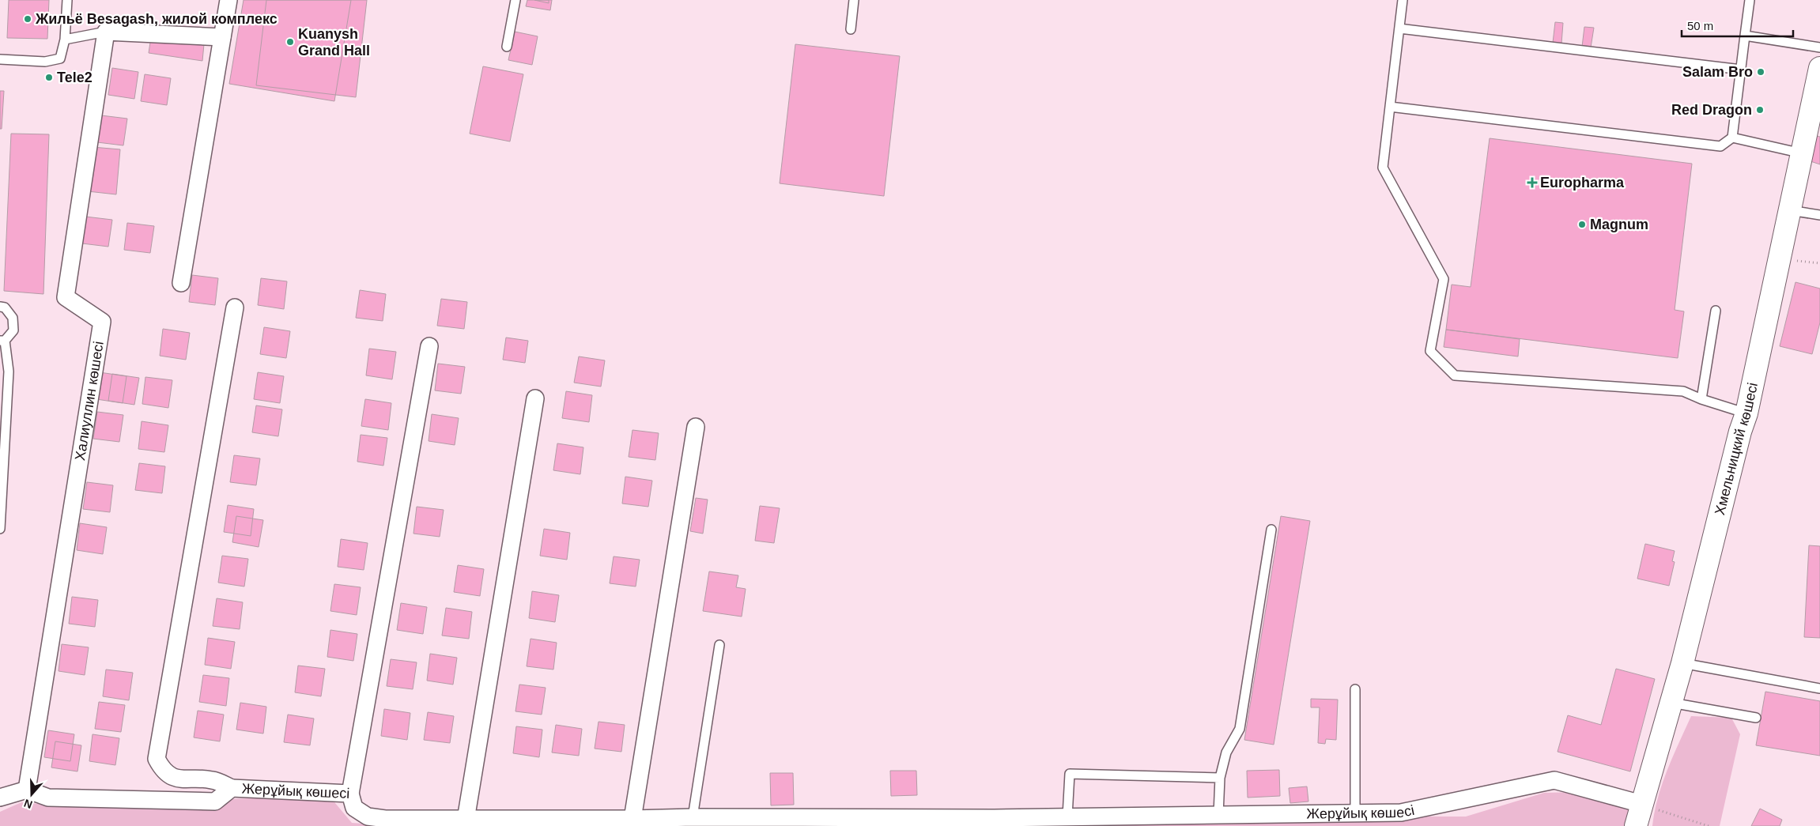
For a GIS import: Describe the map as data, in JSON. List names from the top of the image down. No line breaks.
{"streets":{"street":["Халиуллин көшесі","Хмельницкий көшесі","Жерұйық көшесі"]},"crossings":[["Халиуллин көшесі","Жерұйық көшесі"],["Хмельницкий көшесі","Жерұйық көшесі"]],"places":{"other":["Жильё Besagash, жилой комплекс","Kuanysh Grand Hall","Salam Bro","Tele2","Red Dragon","Magnum"],"health":["Europharma"]},"scale_bar":"50 m","north":"bottom"}
